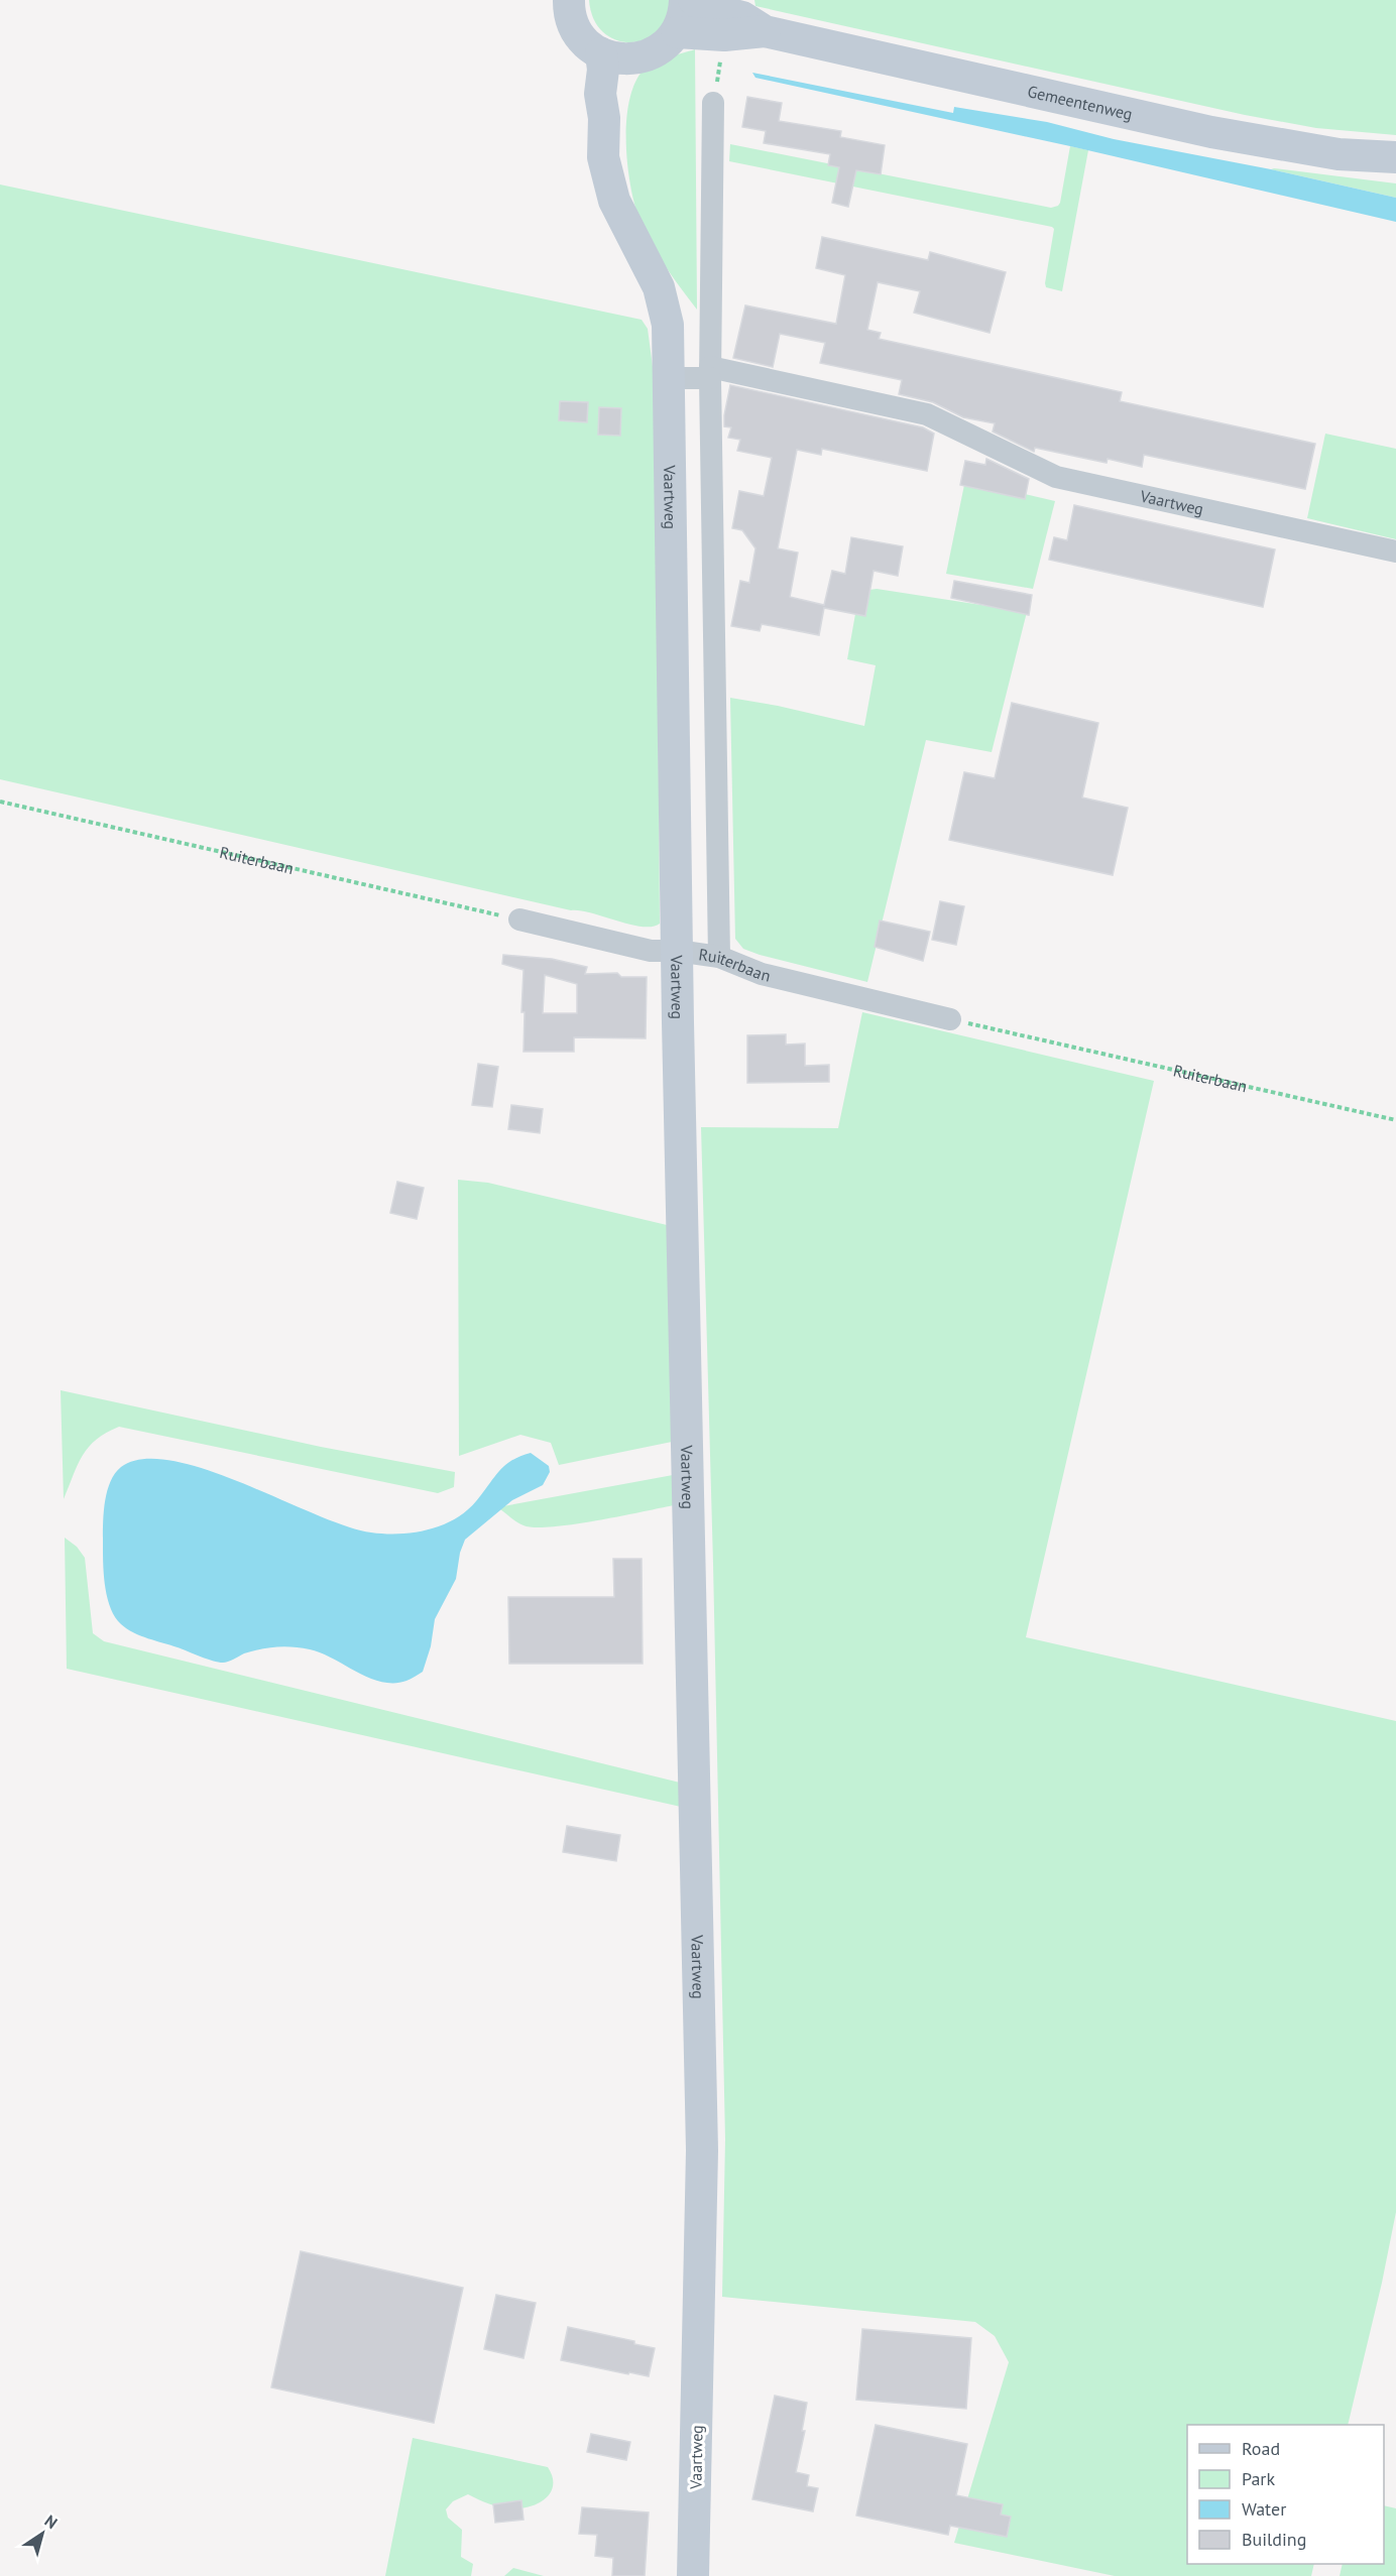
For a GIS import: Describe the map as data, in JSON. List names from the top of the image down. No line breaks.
{"streets":{"street":["Gemeentenweg","Vaartweg","Ruiterbaan"]},"crossings":[["Vaartweg","Ruiterbaan"]],"legend":["Road","Park","Water","Building"],"north":"top right"}
